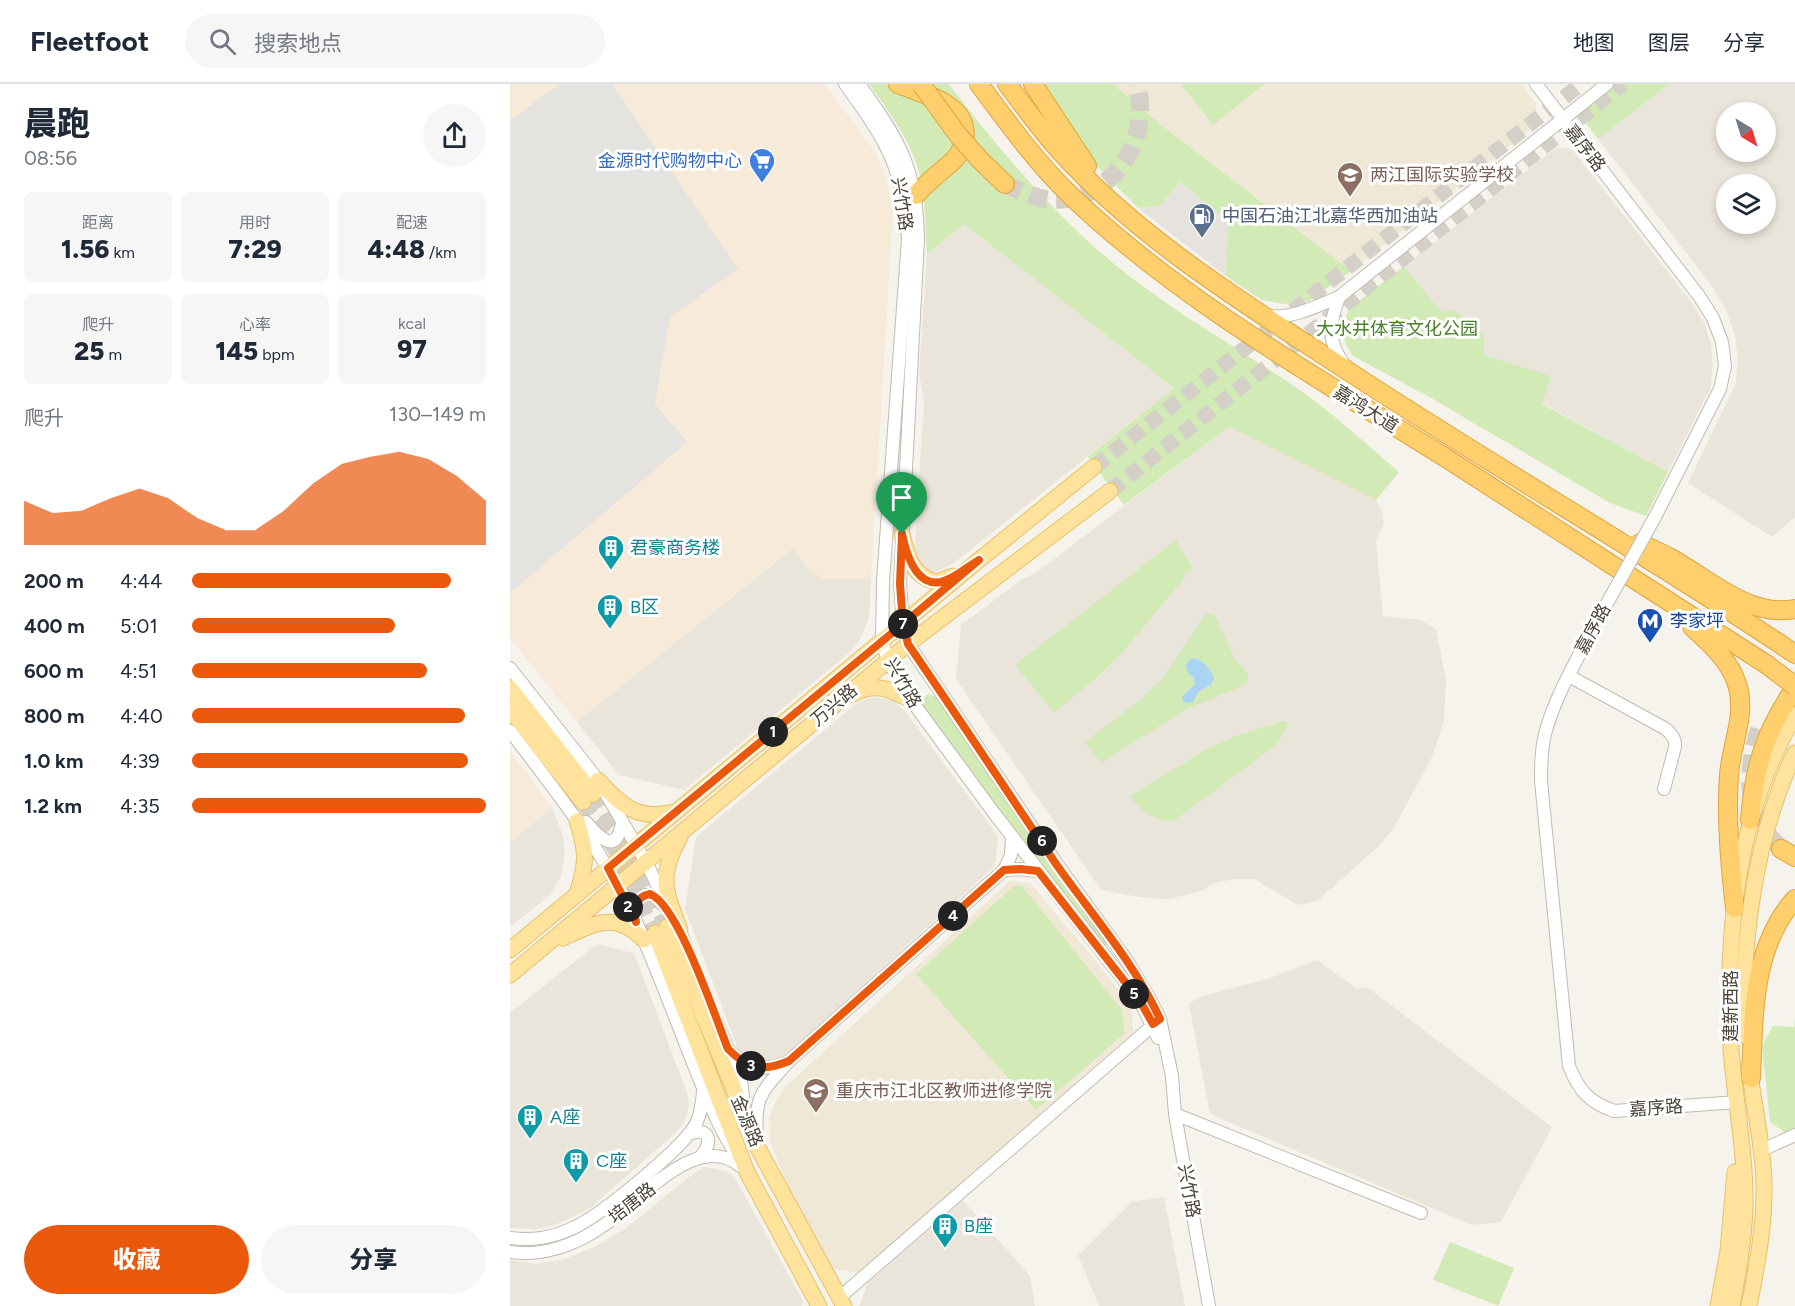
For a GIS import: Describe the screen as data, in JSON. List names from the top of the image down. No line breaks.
{"streets":{"highway":["嘉鸿大道"],"main road":["万兴路","建新西路","金源路"],"street":["嘉序路","兴竹路","培唐路"]},"crossings":[["嘉序路","建新西路"],["兴竹路","万兴路"]],"parks":["大水井体育文化公园"],"places":{"supermarket":["金源时代购物中心"],"school or university":["两江国际实验学校","重庆市江北区教师进修学院"],"fuel station":["中国石油江北嘉华西加油站"],"building":["君豪商务楼","B区","A座","C座","B座"],"metro station":["李家坪"]},"north":"bottom right","page":{"header":"Fleetfoot","search":"搜索地点","nav":["地图","图层","分享"],"heading":["晨跑","08:56"],"stats":[["距离","1.56 km"],["用时","7:29"],["配速","4:48 /km"],["爬升","25 m"],["心率","145 bpm"],["kcal","97"]],"chart":["爬升","130–149 m"],"list":[{"name":"200 m","note":"4:44"},{"name":"400 m","note":"5:01"},{"name":"600 m","note":"4:51"},{"name":"800 m","note":"4:40"},{"name":"1.0 km","note":"4:39"},{"name":"1.2 km","note":"4:35"}],"pins":["7","1","6","2","4","5","3"],"buttons":["收藏","分享"]}}
